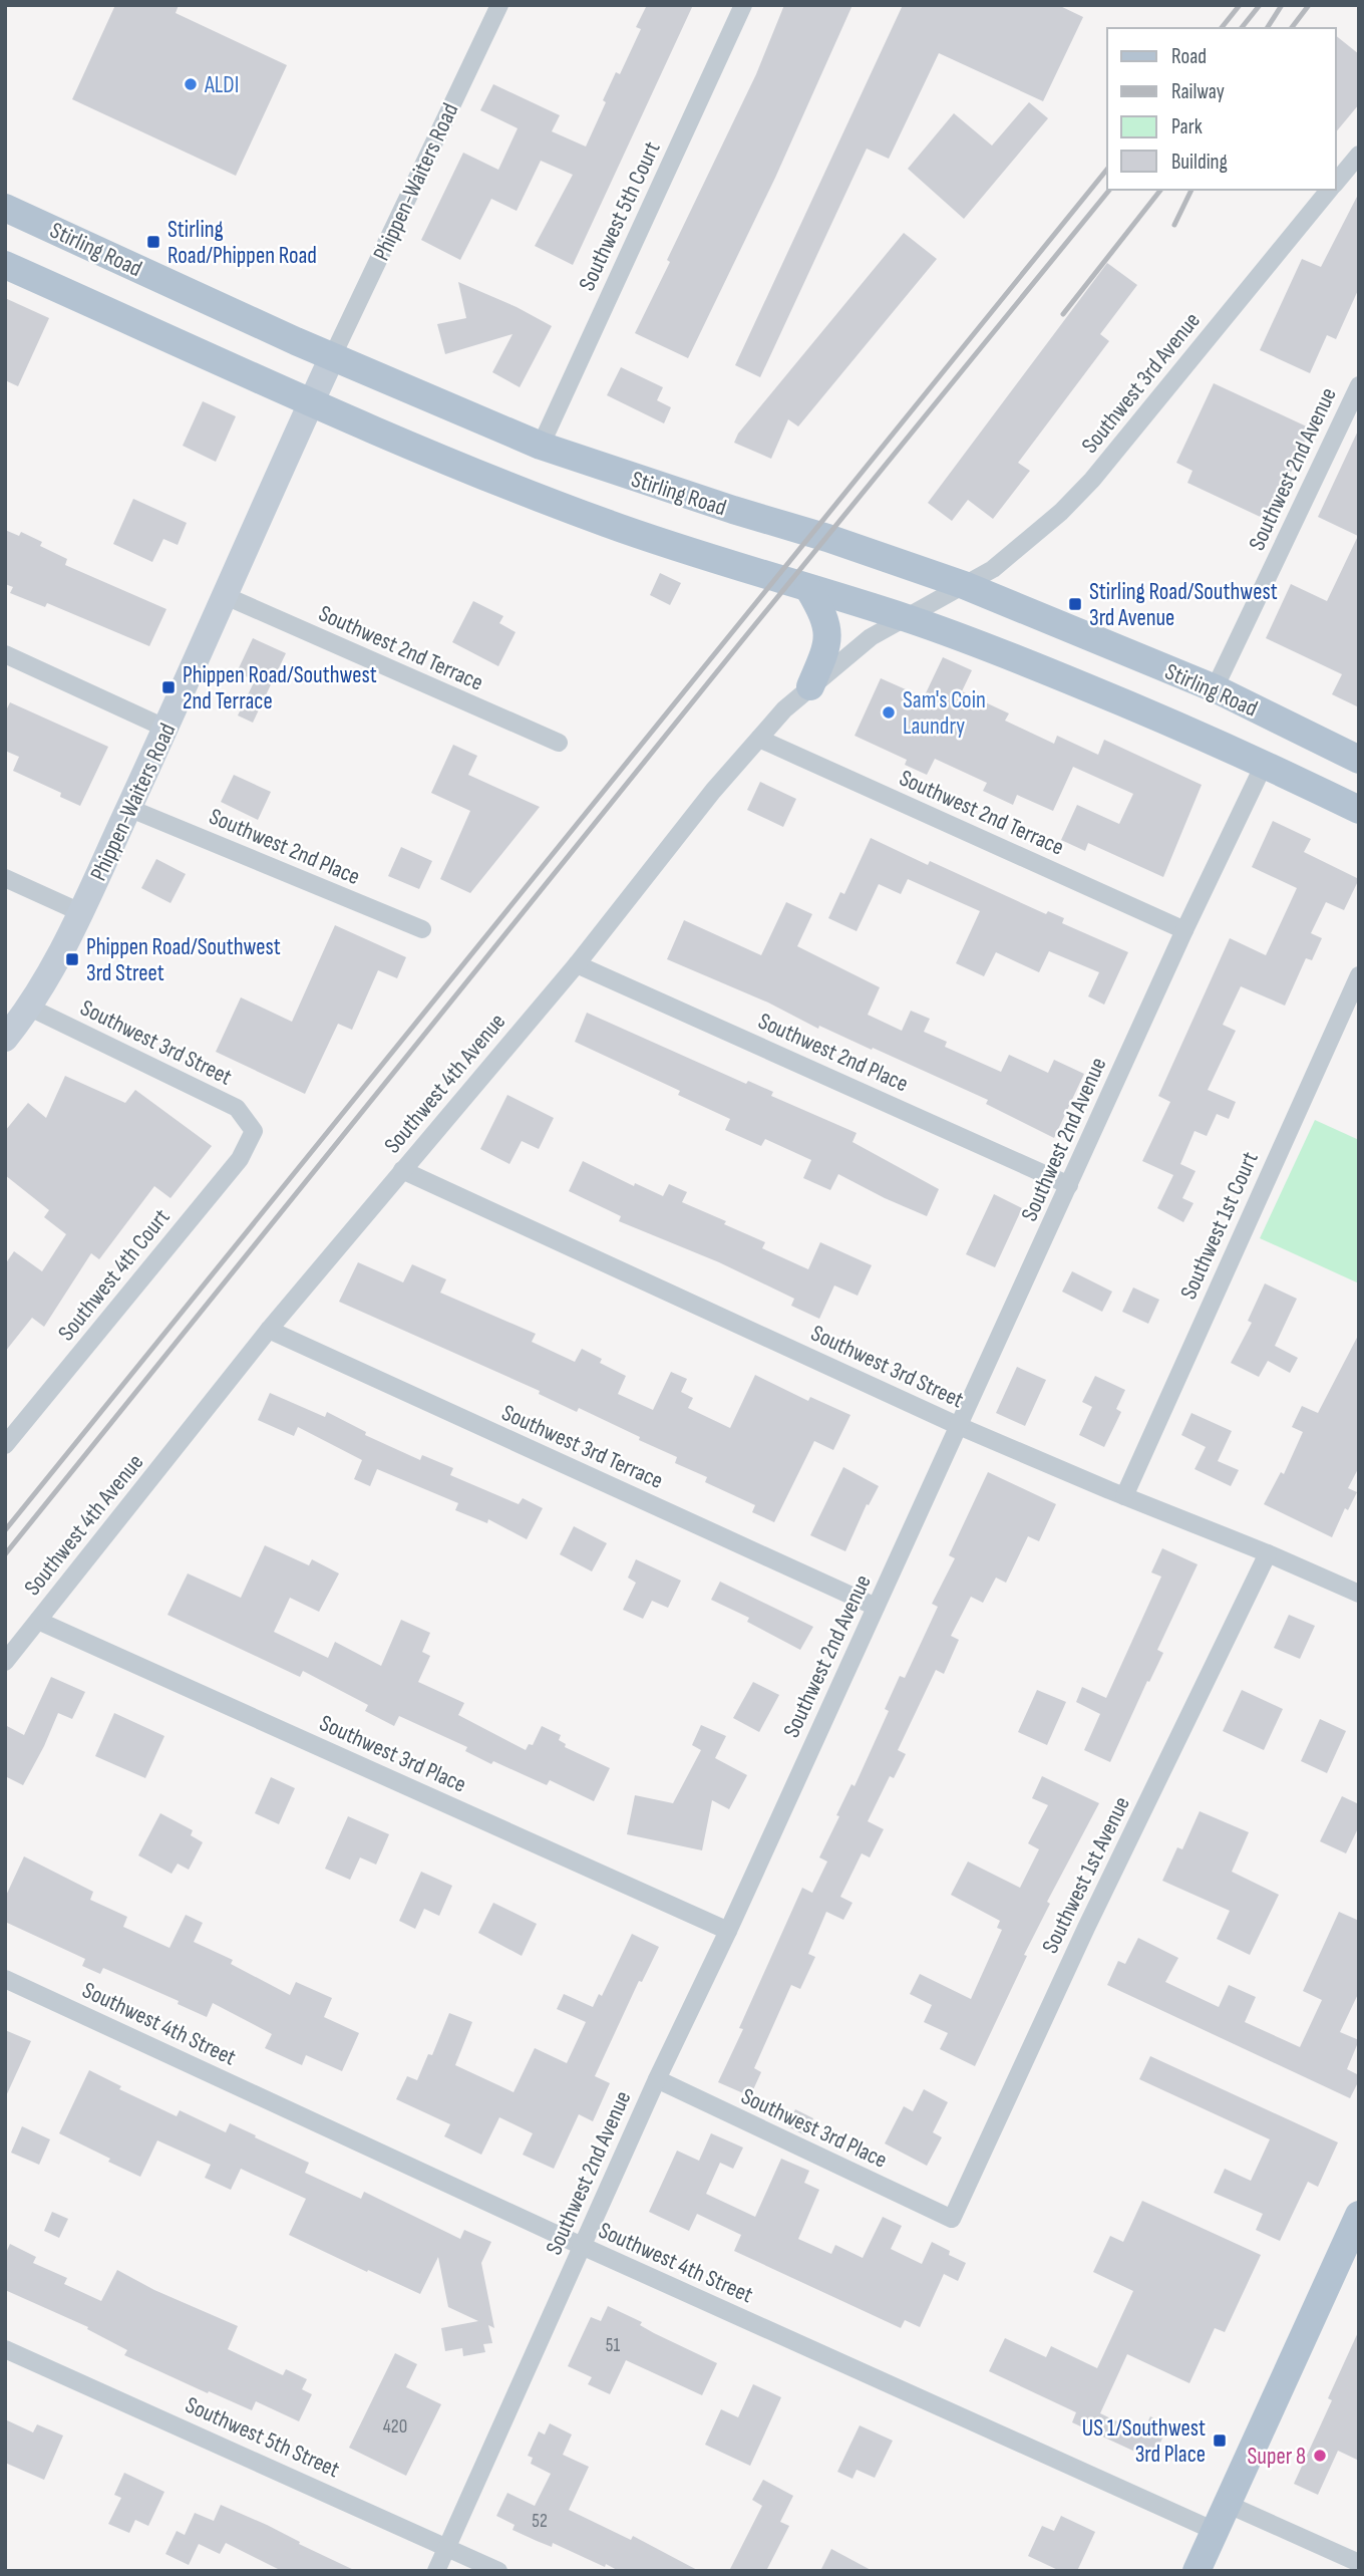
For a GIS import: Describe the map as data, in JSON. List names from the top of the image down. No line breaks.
{"streets":{"main road":["Stirling Road"],"street":["Phippen-Waiters Road","Southwest 5th Court","Southwest 3rd Avenue","Southwest 2nd Avenue","Southwest 2nd Terrace","Southwest 2nd Place","Southwest 3rd Street","Southwest 4th Avenue","Southwest 1st Court","Southwest 4th Court","Southwest 3rd Terrace","Southwest 3rd Place","Southwest 1st Avenue","Southwest 4th Street","Southwest 5th Street"]},"crossings":[["Phippen-Waiters Road","Stirling Road"],["Phippen-Waiters Road","Southwest 2nd Terrace"],["Phippen-Waiters Road","Southwest 2nd Place"],["Phippen-Waiters Road","Southwest 3rd Street"],["Southwest 5th Court","Stirling Road"],["Stirling Road","Southwest 3rd Avenue"],["Stirling Road","Southwest 2nd Avenue"],["Stirling Road","Southwest 4th Avenue"],["Southwest 3rd Avenue","Southwest 4th Avenue"],["Southwest 2nd Avenue","Southwest 2nd Terrace"],["Southwest 2nd Avenue","Southwest 2nd Place"],["Southwest 2nd Avenue","Southwest 3rd Street"],["Southwest 2nd Avenue","Southwest 3rd Terrace"],["Southwest 2nd Avenue","Southwest 3rd Place"],["Southwest 2nd Avenue","Southwest 4th Street"],["Southwest 2nd Avenue","Southwest 5th Street"],["Southwest 2nd Terrace","Southwest 4th Avenue"],["Southwest 2nd Place","Southwest 4th Avenue"],["Southwest 3rd Street","Southwest 4th Avenue"],["Southwest 3rd Street","Southwest 1st Court"],["Southwest 3rd Street","Southwest 4th Court"],["Southwest 3rd Street","Southwest 1st Avenue"],["Southwest 4th Avenue","Southwest 3rd Terrace"],["Southwest 4th Avenue","Southwest 3rd Place"],["Southwest 3rd Place","Southwest 1st Avenue"]],"places":{"other":["ALDI","Sam's Coin Laundry","Super 8"],"transit":["Stirling Road/Phippen Road","Stirling Road/Southwest 3rd Avenue","Phippen Road/Southwest 2nd Terrace","Phippen Road/Southwest 3rd Street","US 1/Southwest 3rd Place"]},"house_numbers":["51","420","52"],"legend":["Road","Railway","Park","Building"]}
